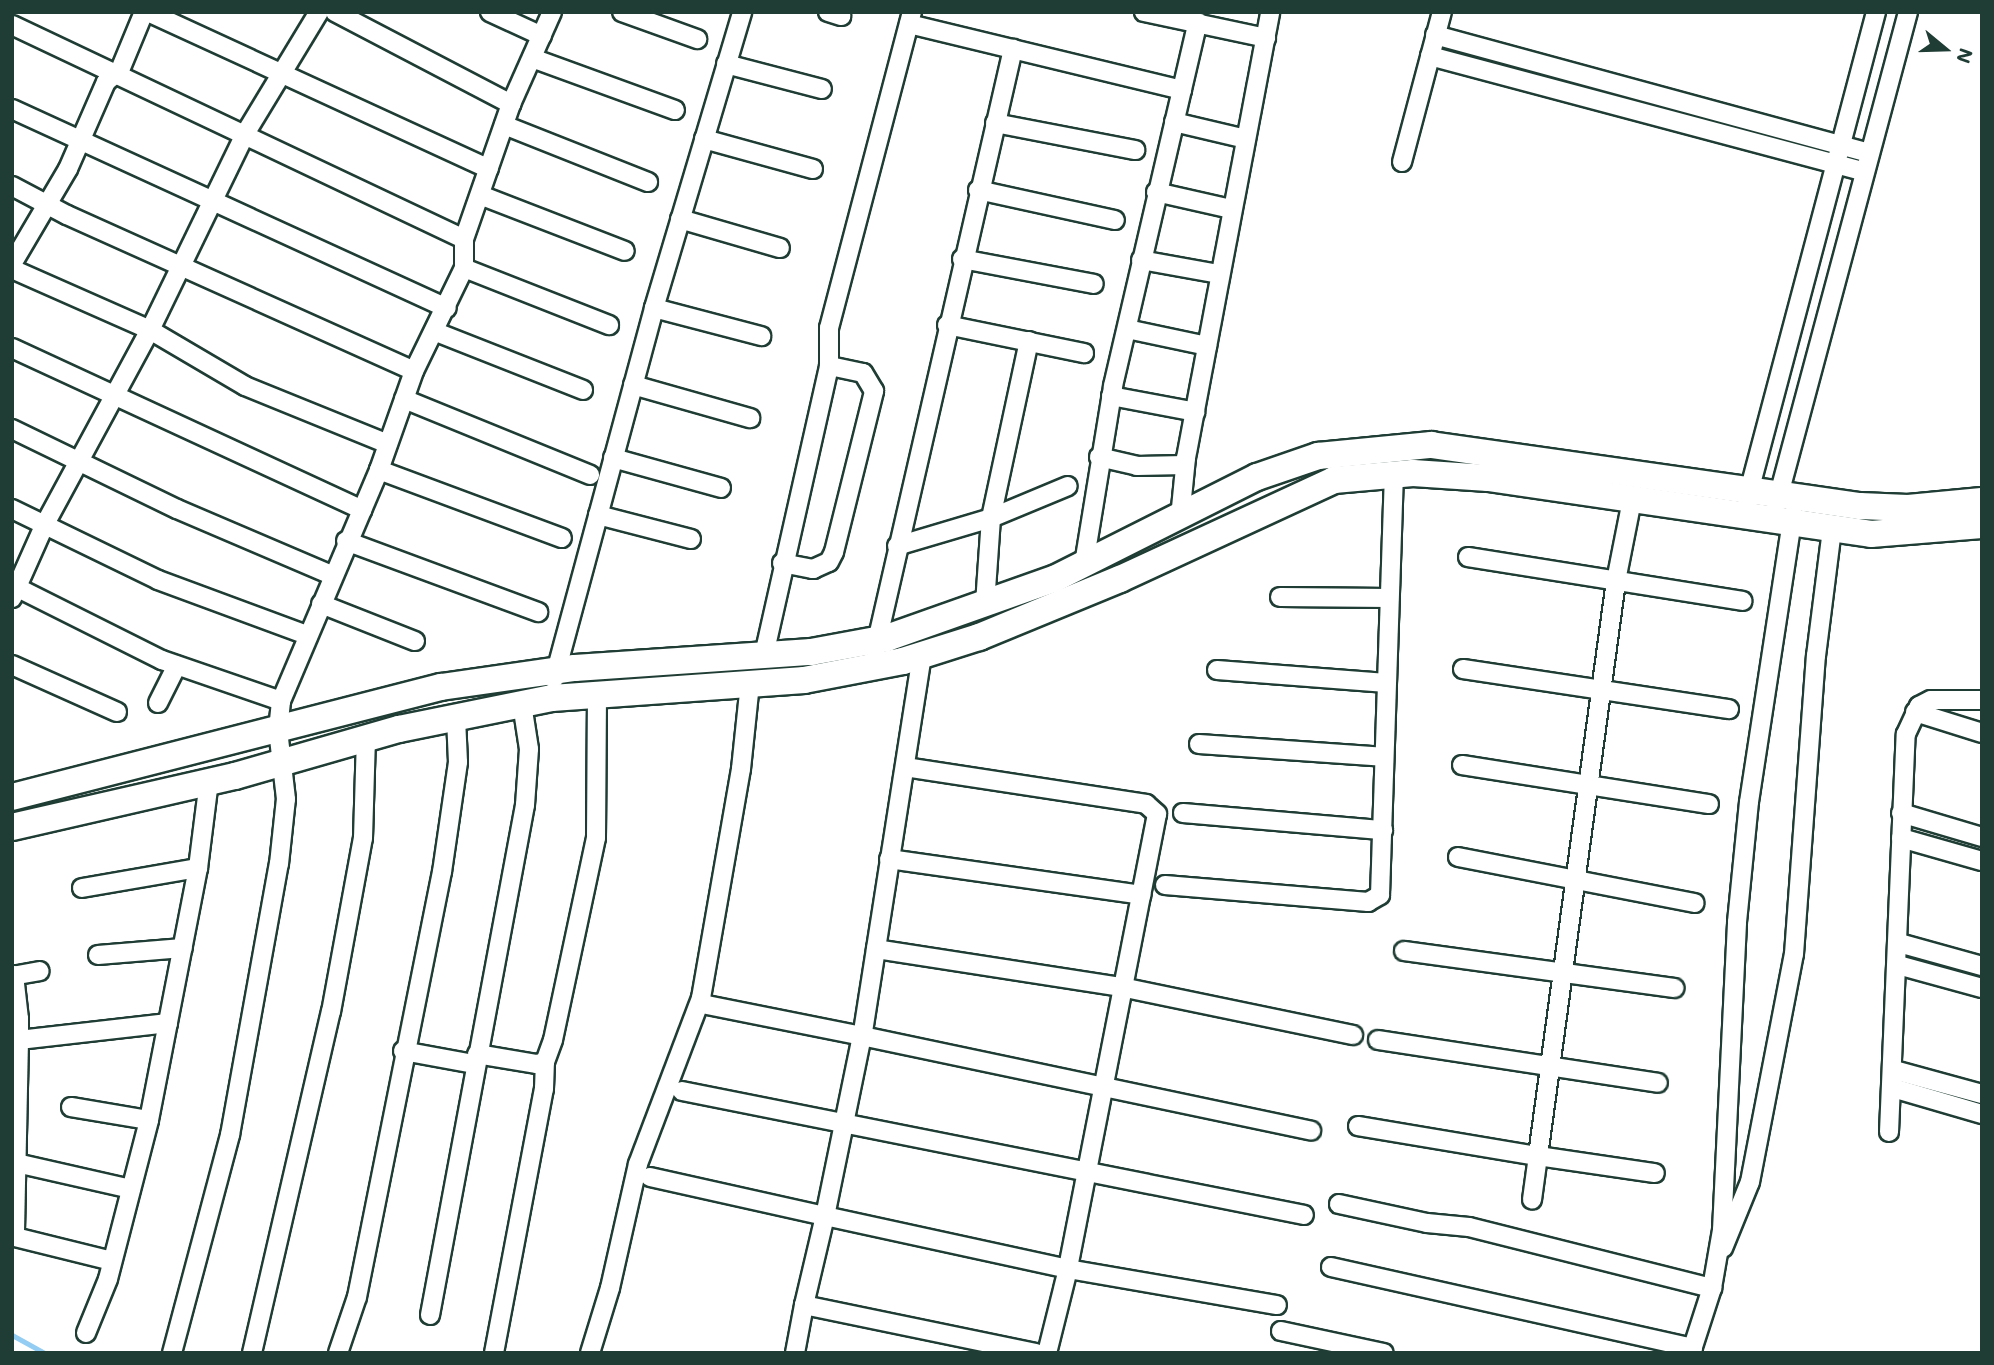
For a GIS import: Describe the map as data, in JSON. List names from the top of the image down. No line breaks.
{"north":"right"}
